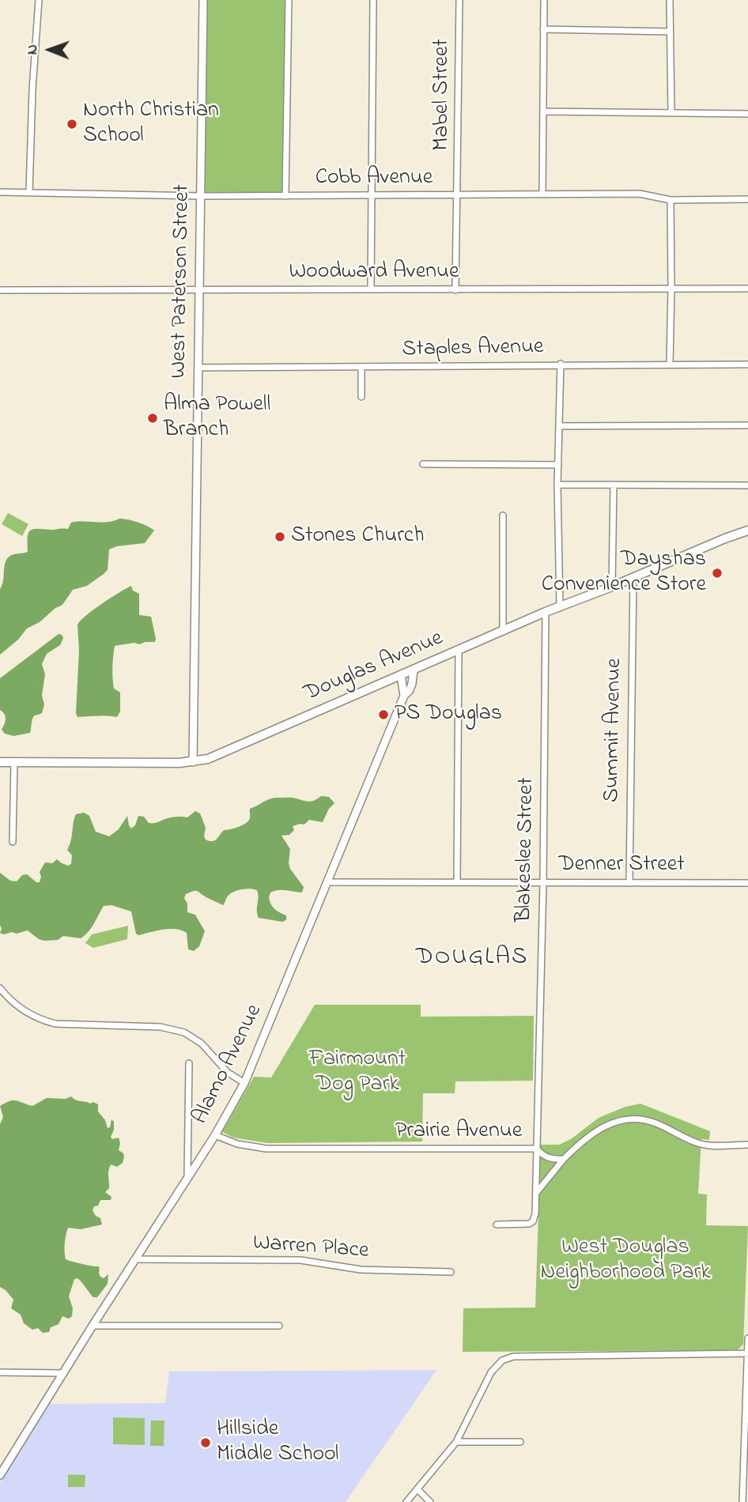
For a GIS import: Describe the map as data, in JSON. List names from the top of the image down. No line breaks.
{"streets":{"main road":["Douglas Avenue"],"street":["Mabel Street","Cobb Avenue","Woodward Avenue","West Paterson Street","Staples Avenue","Summit Avenue","Blakeslee Street","Denner Street","Alamo Avenue","Prairie Avenue","Warren Place"]},"crossings":[["Mabel Street","Cobb Avenue"],["Mabel Street","Woodward Avenue"],["Cobb Avenue","West Paterson Street"],["Woodward Avenue","West Paterson Street"],["West Paterson Street","Staples Avenue"],["West Paterson Street","Douglas Avenue"],["Douglas Avenue","Summit Avenue"],["Douglas Avenue","Blakeslee Street"],["Douglas Avenue","Alamo Avenue"],["Summit Avenue","Denner Street"],["Blakeslee Street","Denner Street"],["Blakeslee Street","Prairie Avenue"],["Denner Street","Alamo Avenue"],["Alamo Avenue","Prairie Avenue"],["Alamo Avenue","Warren Place"]],"districts":["DOUGLAS"],"parks":["Fairmount Dog Park","West Douglas Neighborhood Park"],"places":["North Christian School","Alma Powell Branch","Stones Church","Dayshas Convenience Store","PS Douglas","Hillside Middle School"],"north":"left"}
